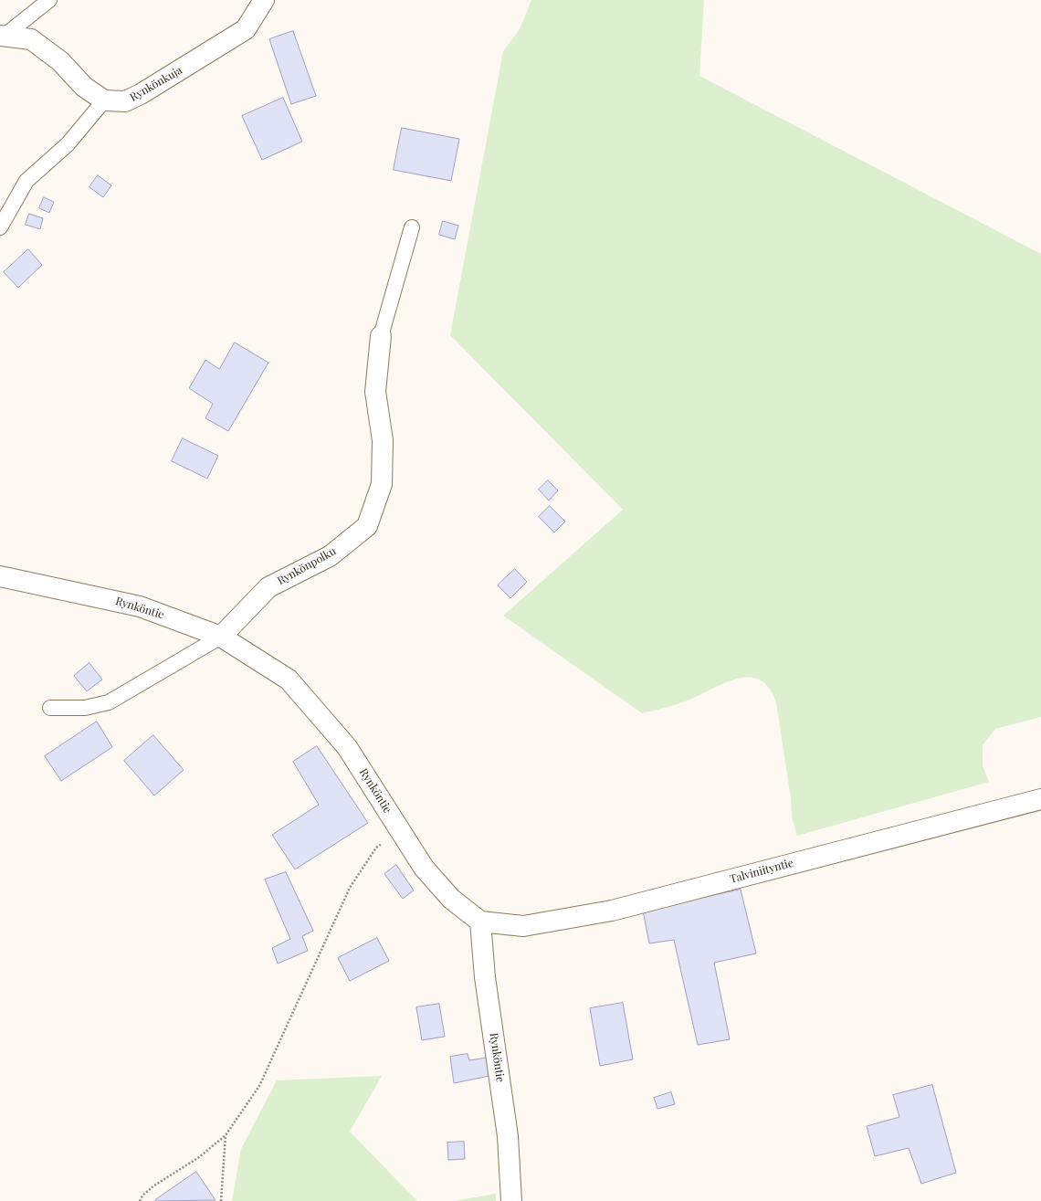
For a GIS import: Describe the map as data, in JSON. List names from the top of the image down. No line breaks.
{"streets":{"street":["Rynkönkuja","Rynkönpolku","Rynköntie","Talviniityntie"]},"crossings":[["Rynkönpolku","Rynköntie"],["Rynköntie","Talviniityntie"]]}
